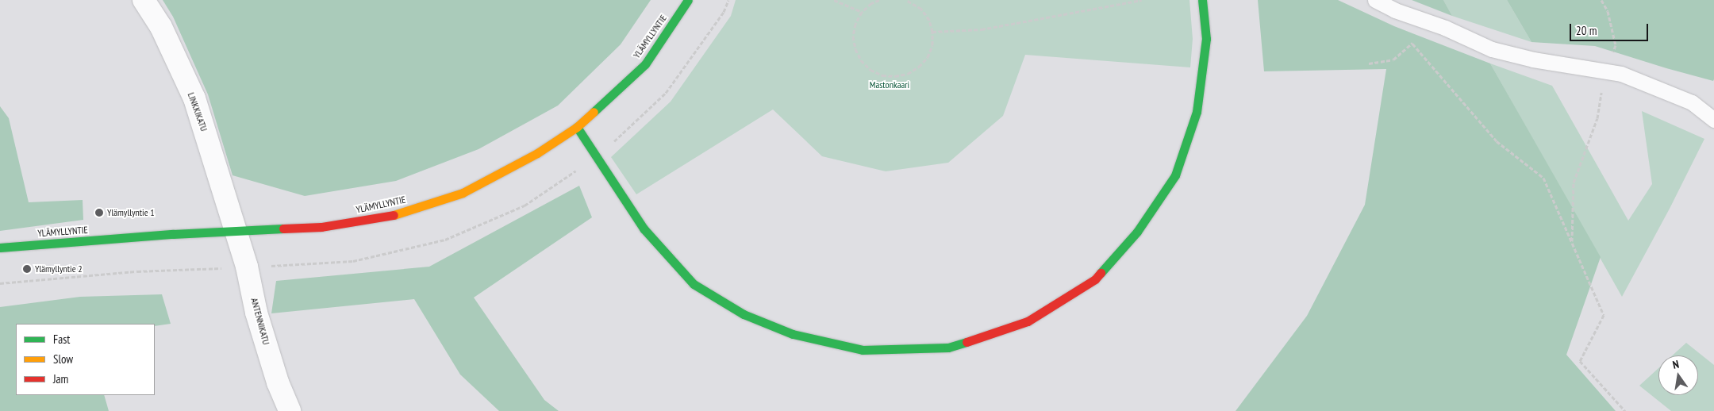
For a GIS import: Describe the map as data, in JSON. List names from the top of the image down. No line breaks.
{"streets":{"street":["YLÄMYLLYNTIE","LINKKIKATU","ANTENNIKATU"]},"crossings":[["YLÄMYLLYNTIE","LINKKIKATU"],["YLÄMYLLYNTIE","ANTENNIKATU"],["LINKKIKATU","ANTENNIKATU"]],"parks":["Mastonkaari"],"places":["Ylämyllyntie 1","Ylämyllyntie 2"],"legend":["Fast","Slow","Jam"],"scale_bar":"20 m","north":"top"}
